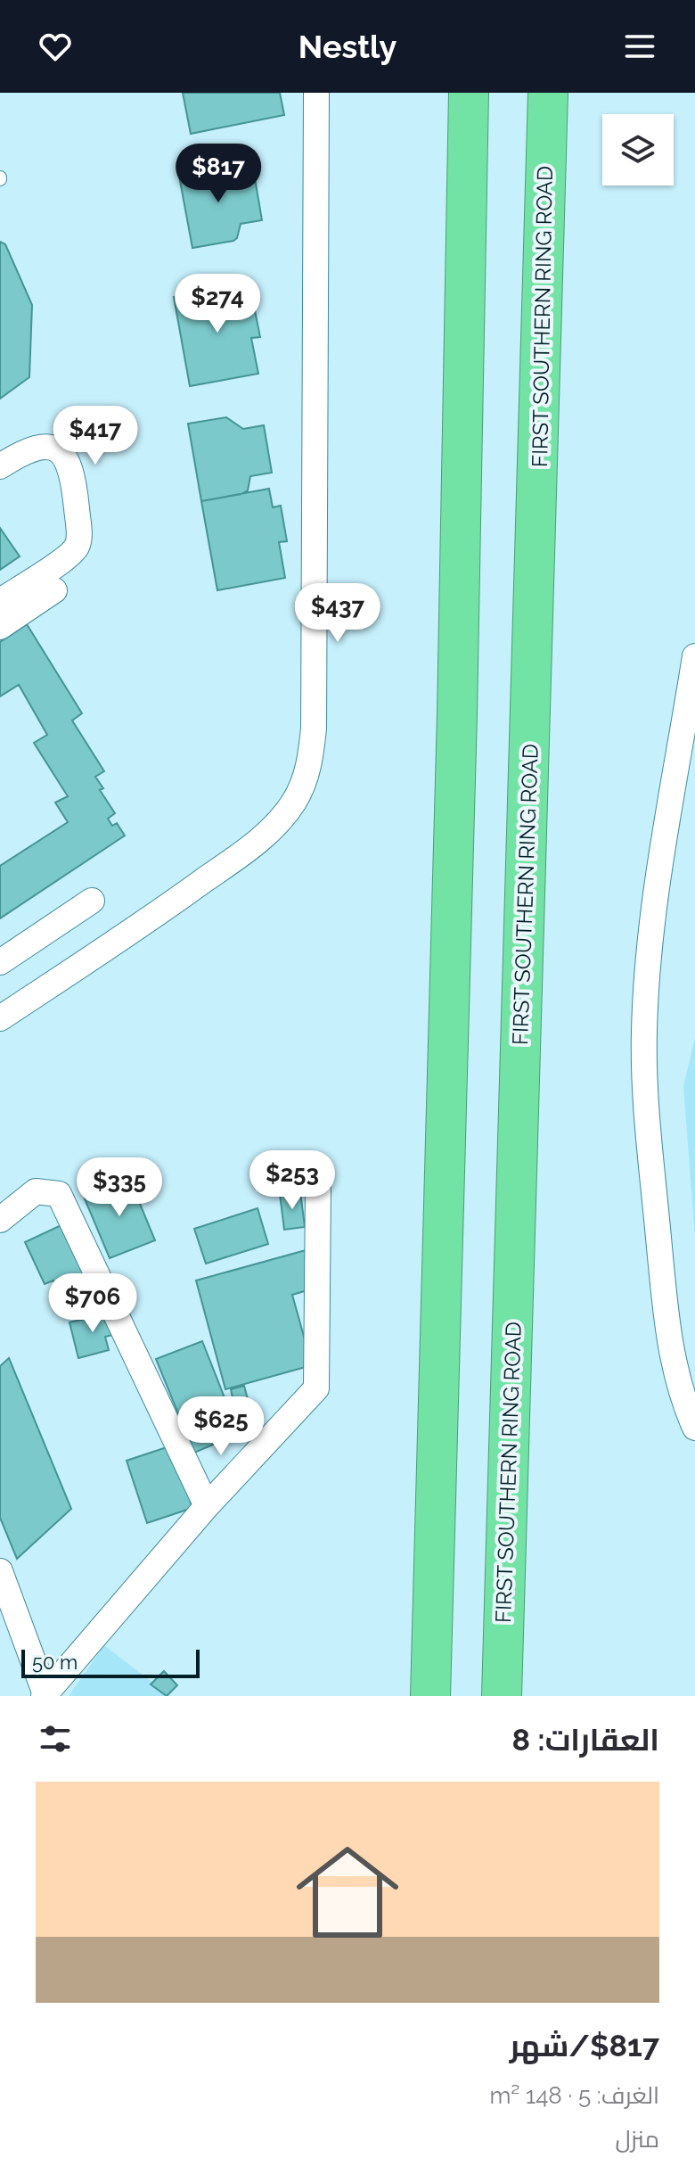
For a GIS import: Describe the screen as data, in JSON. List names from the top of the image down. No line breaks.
{"streets":{"highway":["FIRST SOUTHERN RING ROAD"]},"scale_bar":"50 m","page":{"header":"Nestly","price":["$817","$274","$417","$437","$253","$335","$706","$625"],"scale":"50 m","heading":"العقارات: 8","list":[{"name":"$817/شهر","note":"الغرف: 5 · 148 m² · منزل"}]}}
